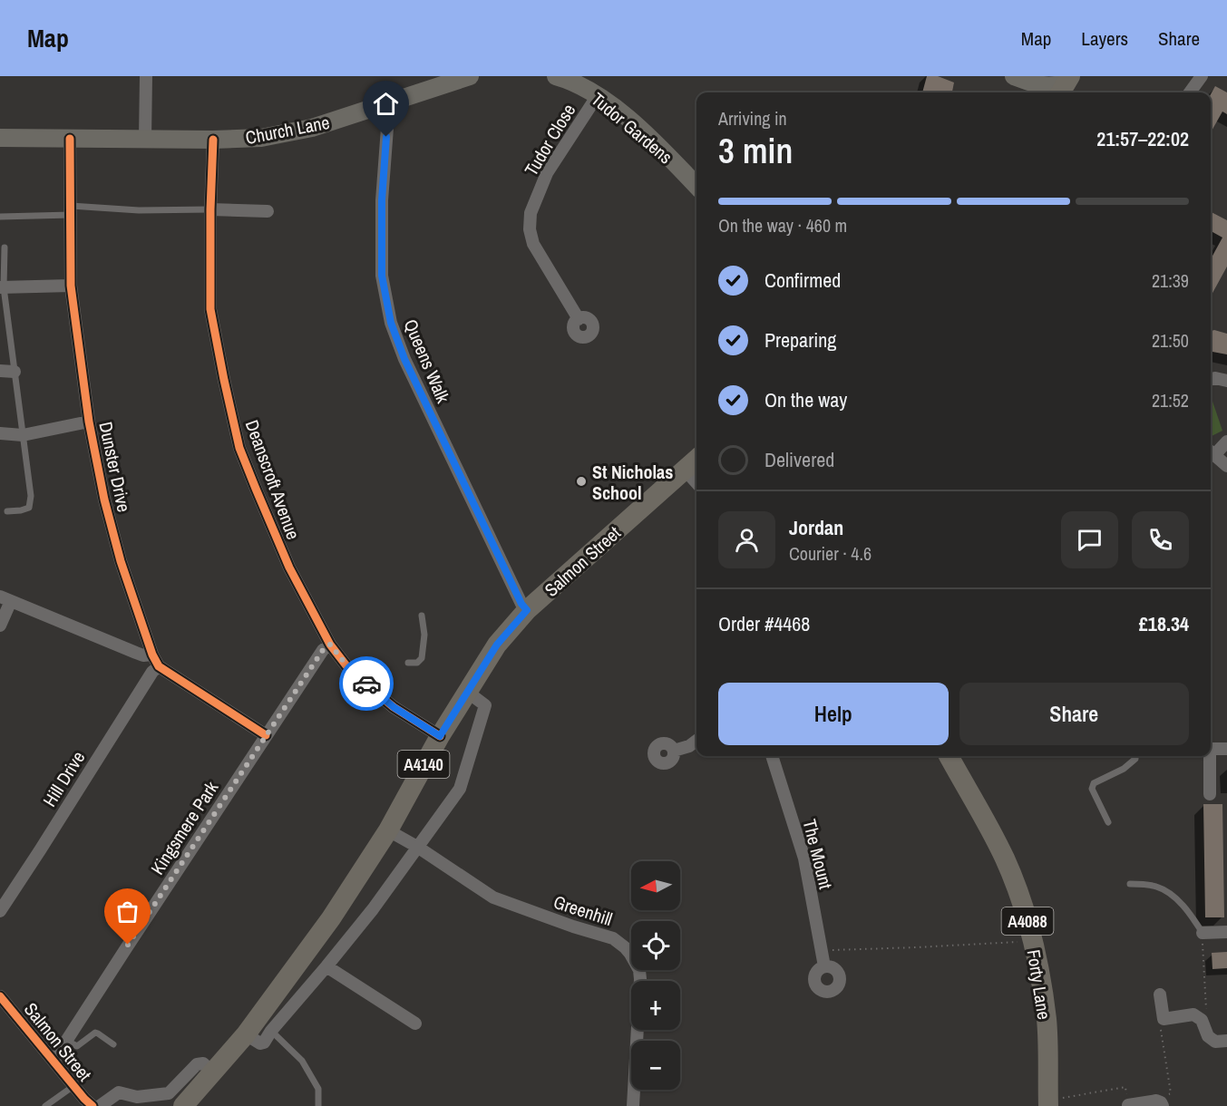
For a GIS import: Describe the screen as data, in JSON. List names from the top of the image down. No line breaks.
{"streets":{"main road":["Tudor Gardens","Church Lane","Salmon Street","A4140","A4088","Forty Lane"],"street":["Tudor Close","Queens Walk","Dunster Drive","Deanscroft Avenue","Hill Drive","Kingsmere Park","The Mount","Greenhill"]},"crossings":[["Tudor Gardens","Tudor Close"],["Church Lane","Queens Walk"],["Church Lane","Dunster Drive"],["Church Lane","Deanscroft Avenue"],["Queens Walk","Salmon Street"],["Dunster Drive","Hill Drive"],["Deanscroft Avenue","Salmon Street"],["Deanscroft Avenue","Kingsmere Park"],["Salmon Street","Kingsmere Park"],["Salmon Street","Greenhill"]],"places":["St Nicholas School"],"north":"left","page":{"header":"Map","nav":["Map","Layers","Share"],"heading":["3 min","Arriving in","21:57–22:02"],"panel":["Jordan","Courier · 4.6","Order #4468","£18.34"],"bar":"On the way · 460 m","list":[["Confirmed","21:39"],["Preparing","21:50"],["On the way","21:52"],"Delivered"],"buttons":["Help","Share"],"map_buttons":["+","−"]}}
